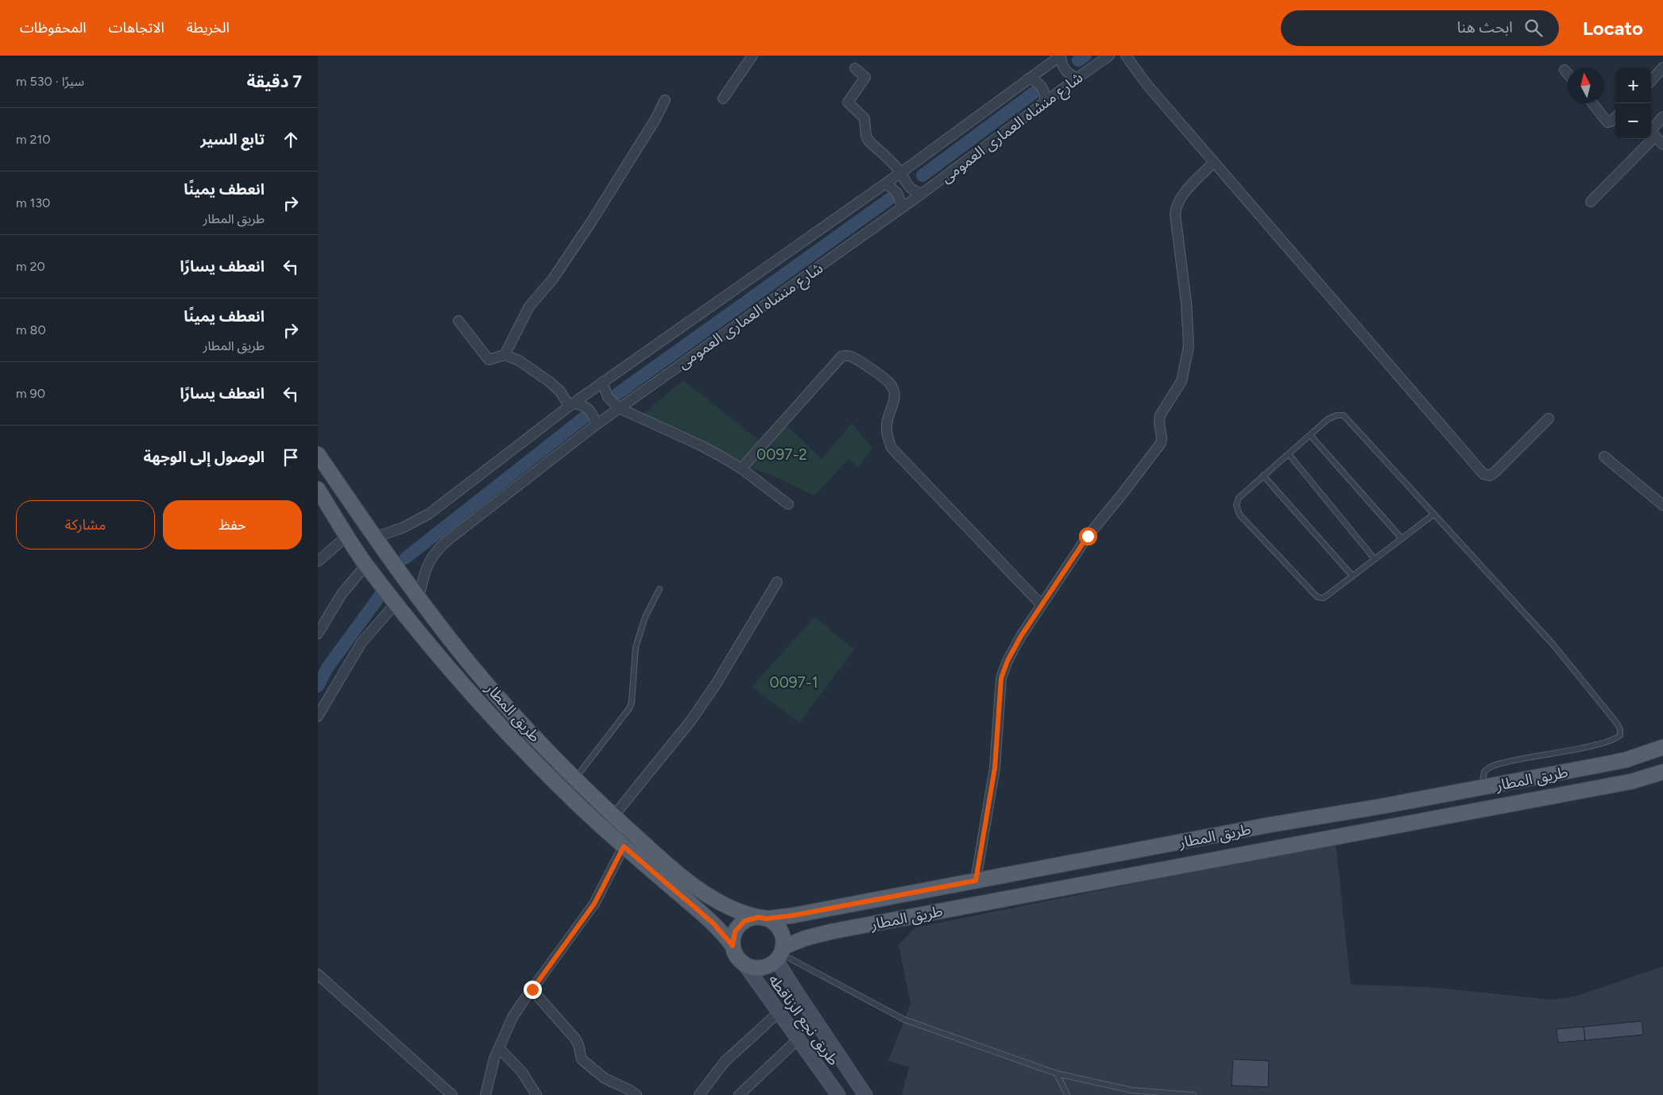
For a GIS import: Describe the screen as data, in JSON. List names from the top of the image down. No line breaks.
{"streets":{"main road":["طريق المطار"],"street":["شارع منشاه العمارى العمومى","طريق نجع الزناقطه"]},"crossings":[["شارع منشاه العمارى العمومى","طريق المطار"],["طريق المطار","طريق نجع الزناقطه"]],"parks":["0097-2","0097-1"],"north":"top","page":{"header":"Locato","search":"ابحث هنا","nav":["الخريطة","الاتجاهات","المحفوظات"],"heading":["7 دقيقة","سيرًا · 530 m"],"map_buttons":["+","−"],"list":[["تابع السير","210 m"],["انعطف يمينًا","طريق المطار","130 m"],["انعطف يسارًا","20 m"],["انعطف يمينًا","طريق المطار","80 m"],["انعطف يسارًا","90 m"],"الوصول إلى الوجهة"],"buttons":["حفظ","مشاركة"]}}
